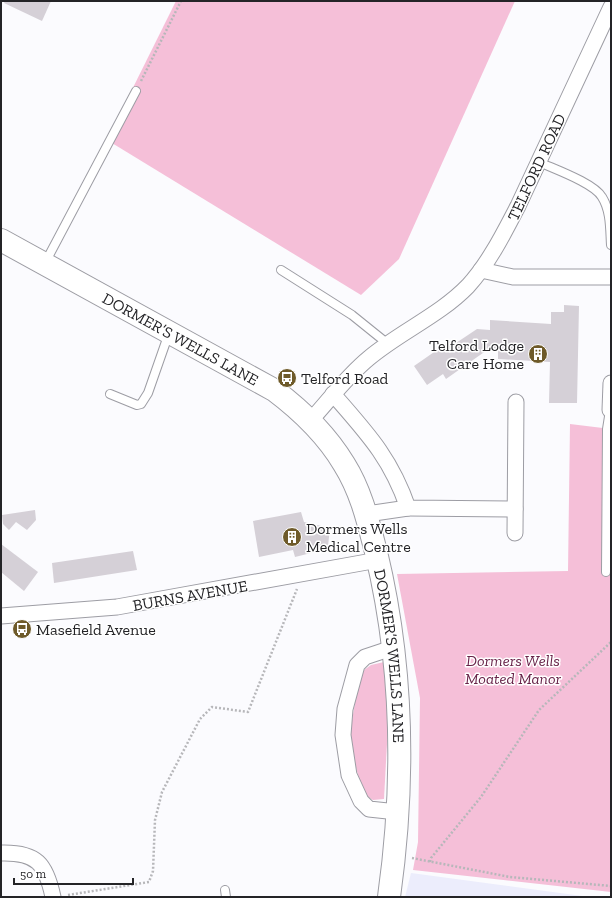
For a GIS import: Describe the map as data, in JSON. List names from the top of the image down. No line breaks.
{"streets":{"street":["TELFORD ROAD","DORMER’S WELLS LANE","BURNS AVENUE"]},"crossings":[["TELFORD ROAD","DORMER’S WELLS LANE"],["DORMER’S WELLS LANE","BURNS AVENUE"]],"parks":["Dormers Wells Moated Manor"],"places":{"building":["Telford Lodge Care Home","Dormers Wells Medical Centre"],"bus stop":["Telford Road","Masefield Avenue"]},"scale_bar":"50 m"}
